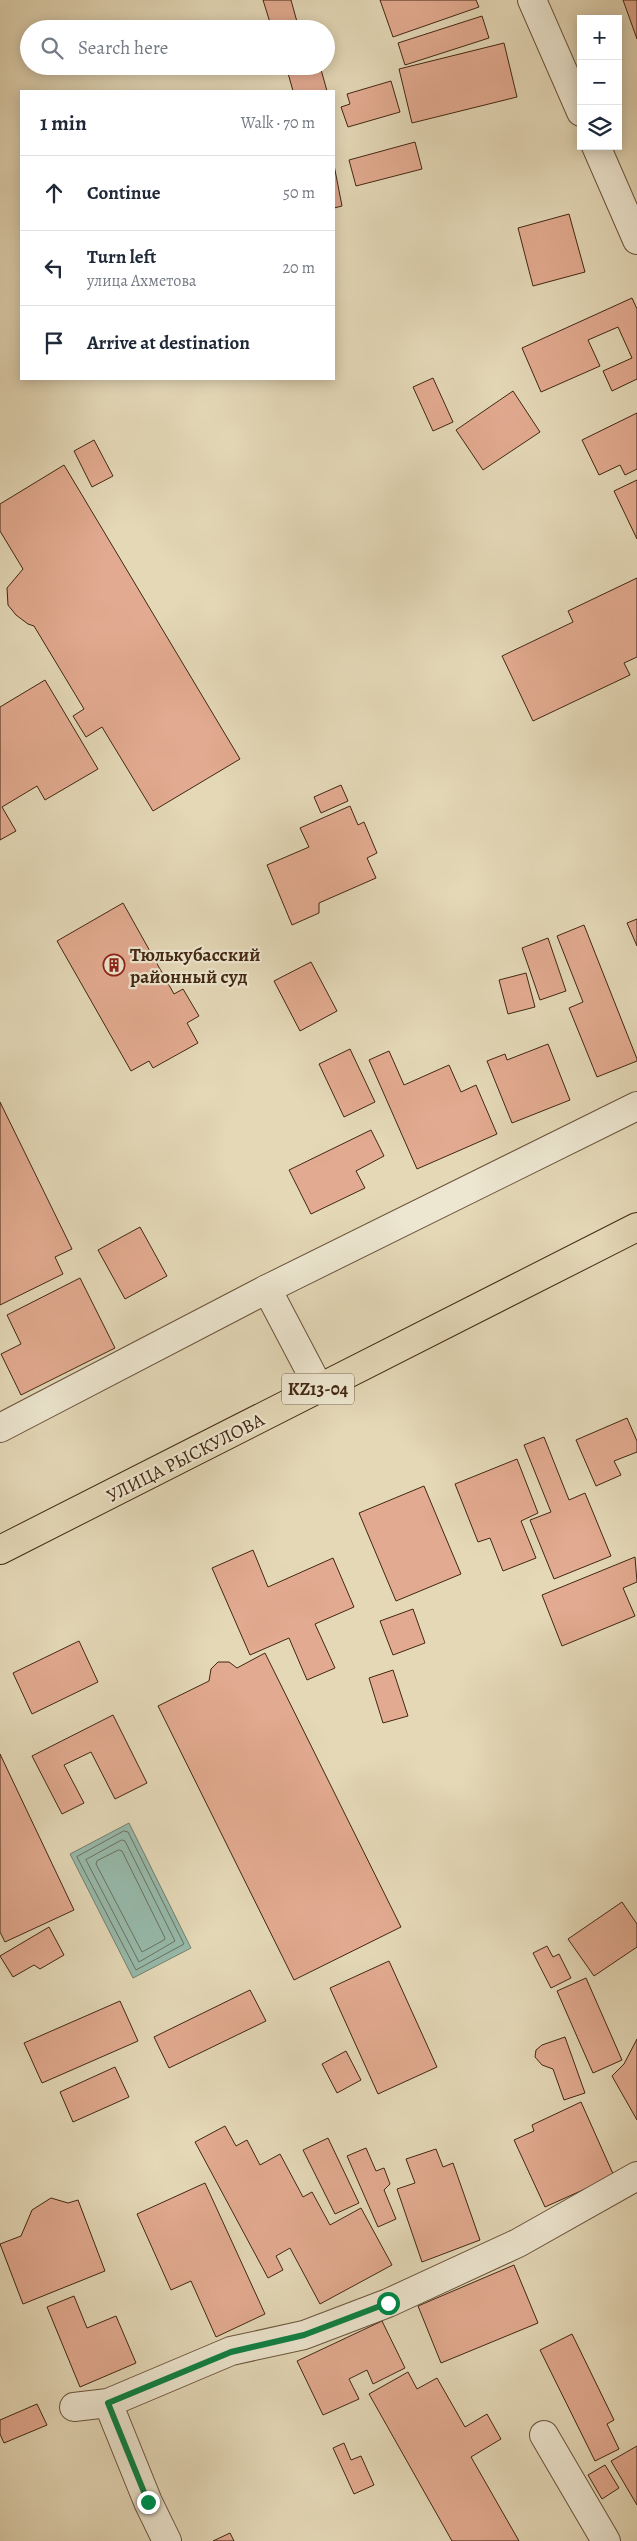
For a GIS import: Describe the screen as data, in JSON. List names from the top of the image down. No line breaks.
{"streets":{"main road":["KZ13-04","УЛИЦА РЫСКУЛОВА"]},"places":{"building":["Тюлькубасский районный суд"]},"page":{"map_buttons":["+","−"],"search":"Search here","heading":["1 min","Walk · 70 m"],"list":[["Continue","50 m"],["Turn left","улица Ахметова","20 m"],"Arrive at destination"]}}
